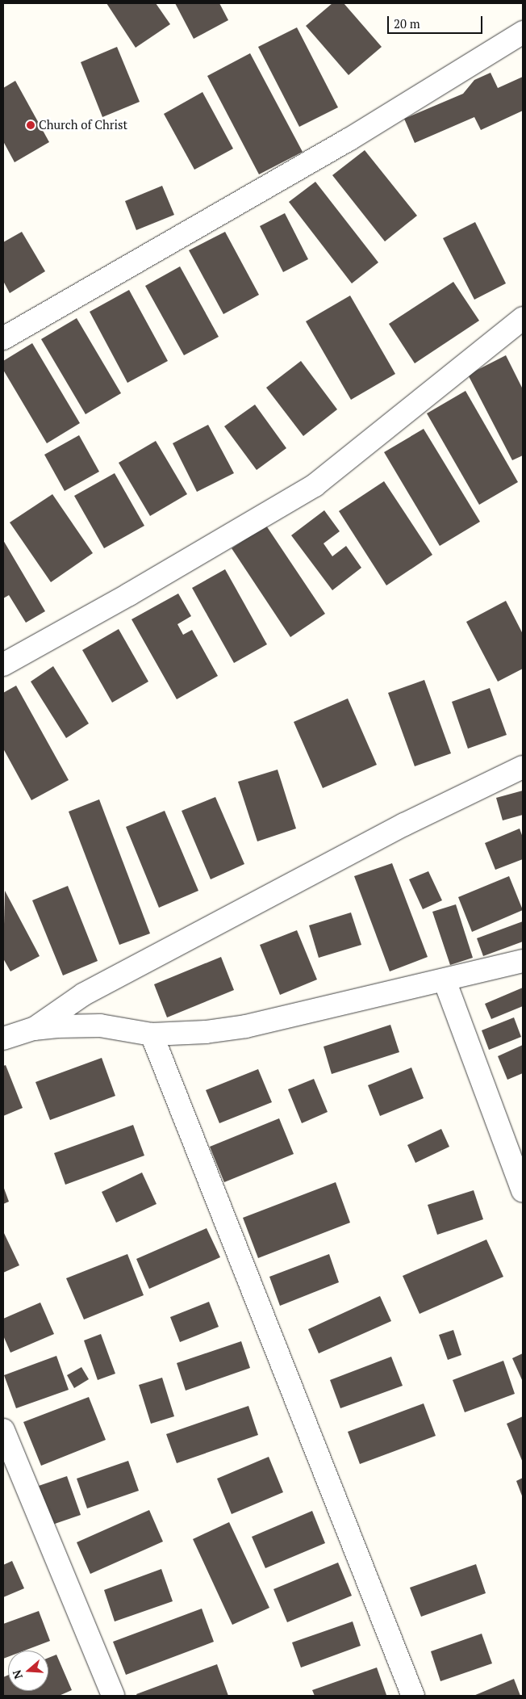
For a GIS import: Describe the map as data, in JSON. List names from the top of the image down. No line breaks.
{"places":["Church of Christ"],"scale_bar":"20 m","north":"left"}
